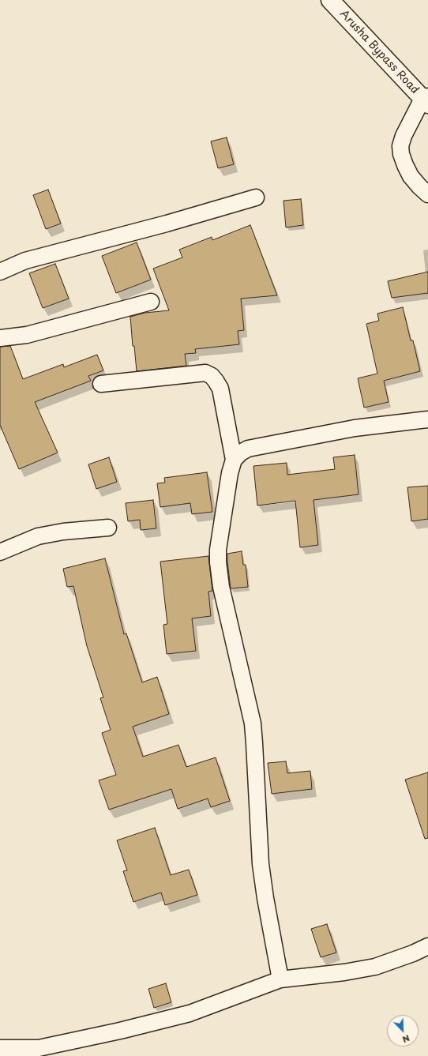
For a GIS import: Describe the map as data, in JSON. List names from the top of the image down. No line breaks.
{"streets":{"main road":["Arusha Bypass Road"]},"north":"bottom right"}
